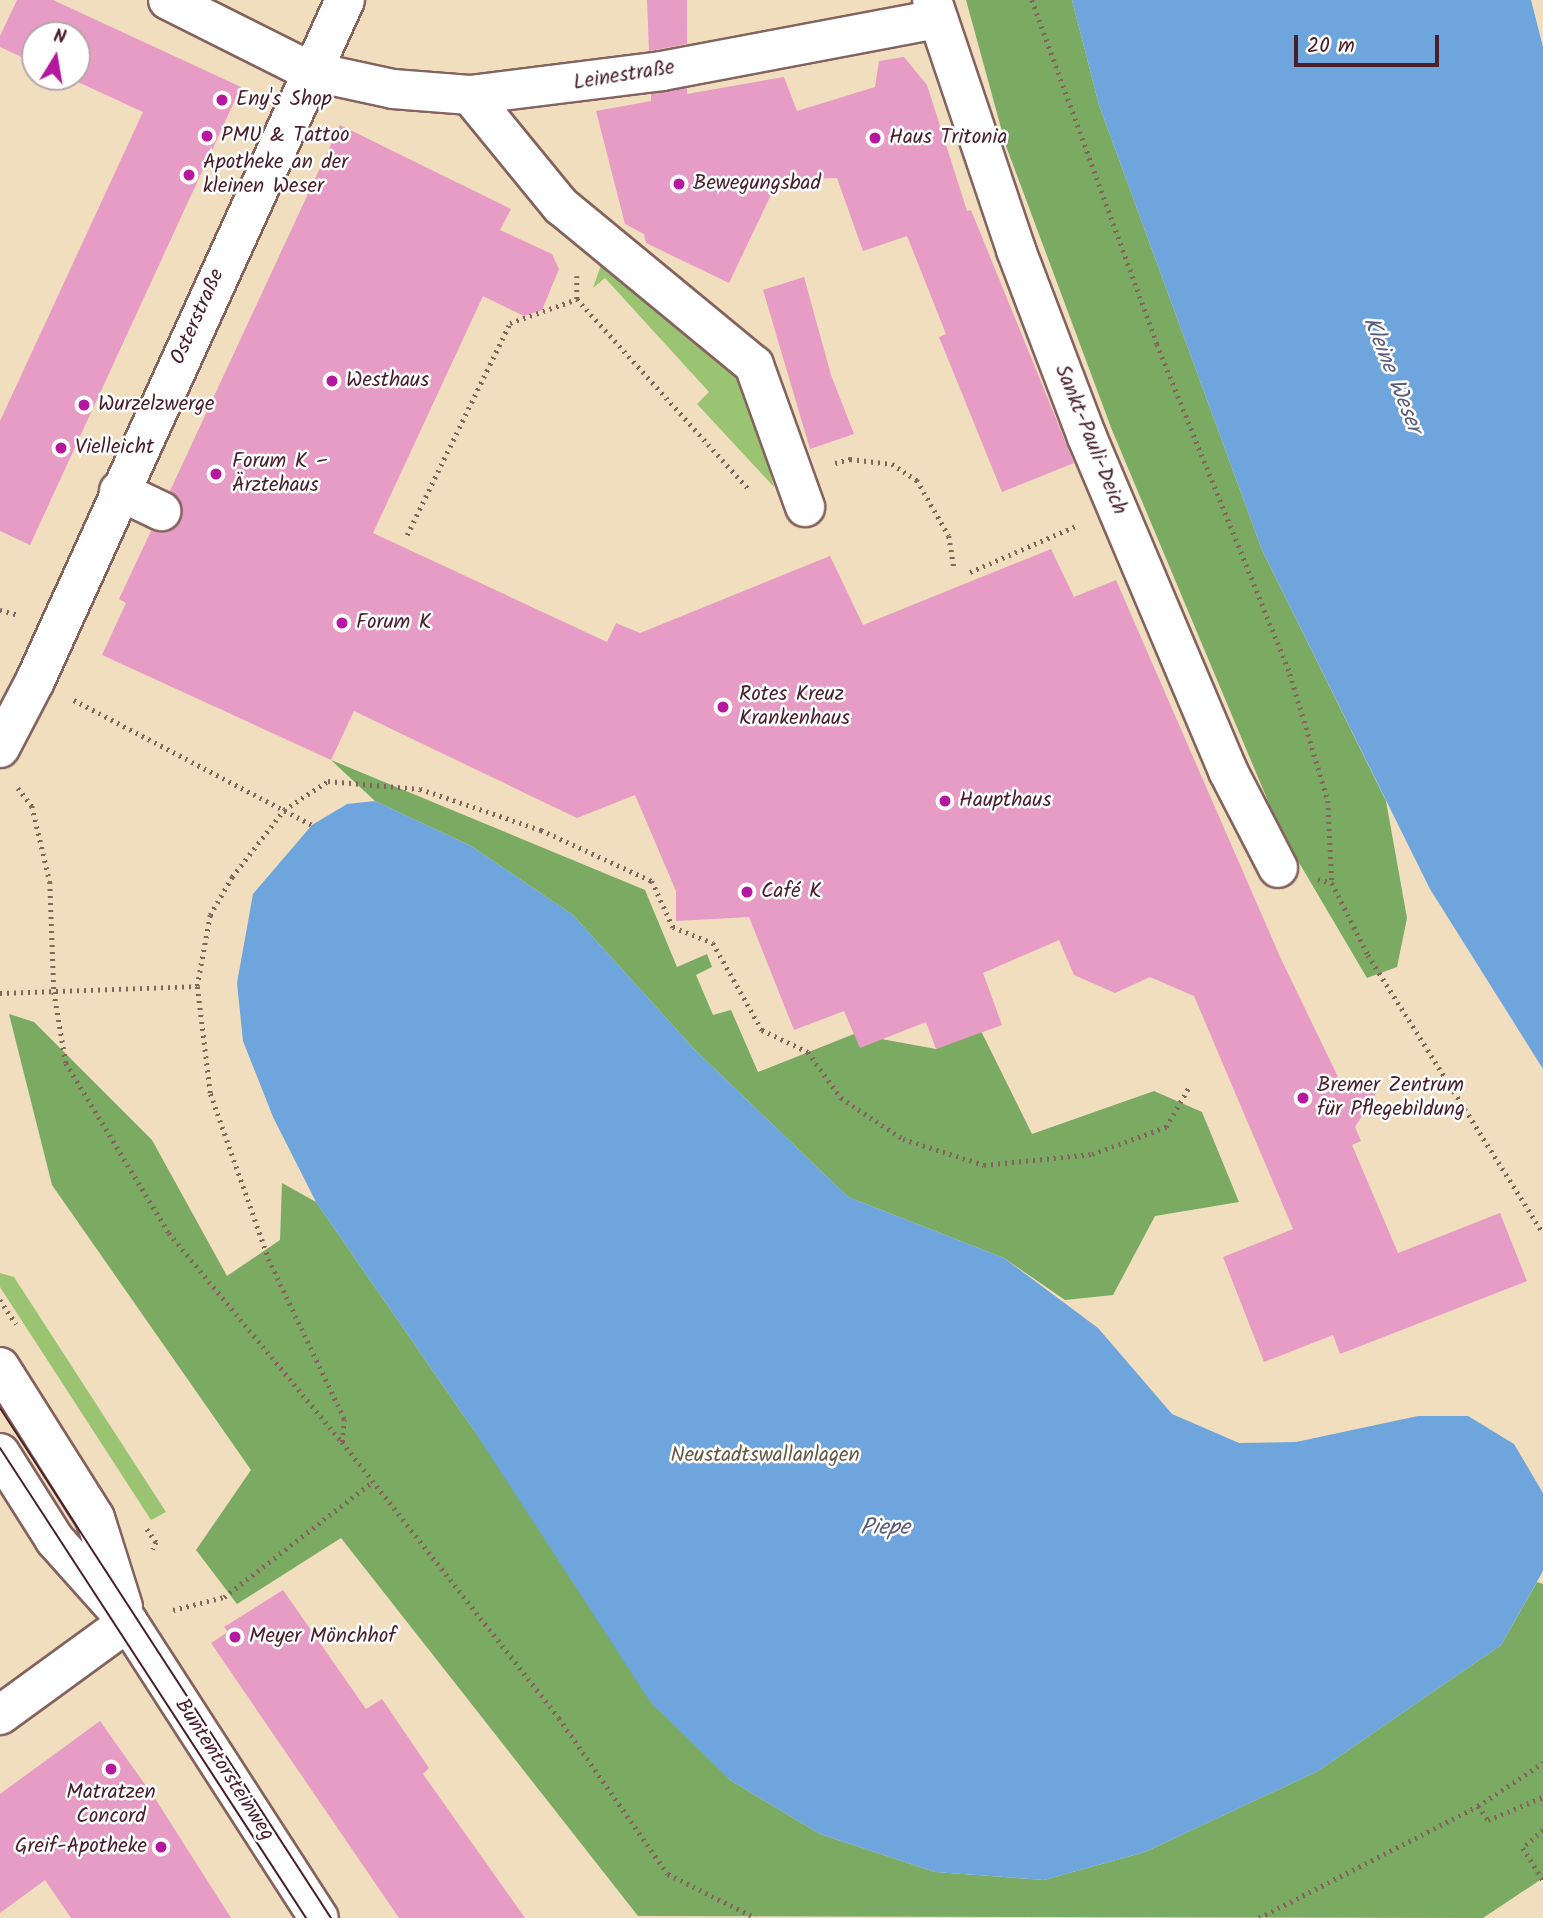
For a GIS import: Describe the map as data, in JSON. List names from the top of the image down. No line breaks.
{"streets":{"street":["Leinestraße","Osterstraße","Sankt-Pauli-Deich","Buntentorsteinweg"]},"crossings":[["Leinestraße","Osterstraße"],["Leinestraße","Sankt-Pauli-Deich"]],"water":["Kleine Weser","Piepe"],"parks":["Neustadtswallanlagen"],"places":["Eny's Shop","PMU & Tattoo","Haus Tritonia","Apotheke an der kleinen Weser","Bewegungsbad","Westhaus","Wurzelzwerge","Vielleicht","Forum K – Ärztehaus","Forum K","Rotes Kreuz Krankenhaus","Haupthaus","Café K","Bremer Zentrum für Pflegebildung","Meyer Mönchhof","Matratzen Concord","Greif-Apotheke"],"scale_bar":"20 m","north":"top"}
